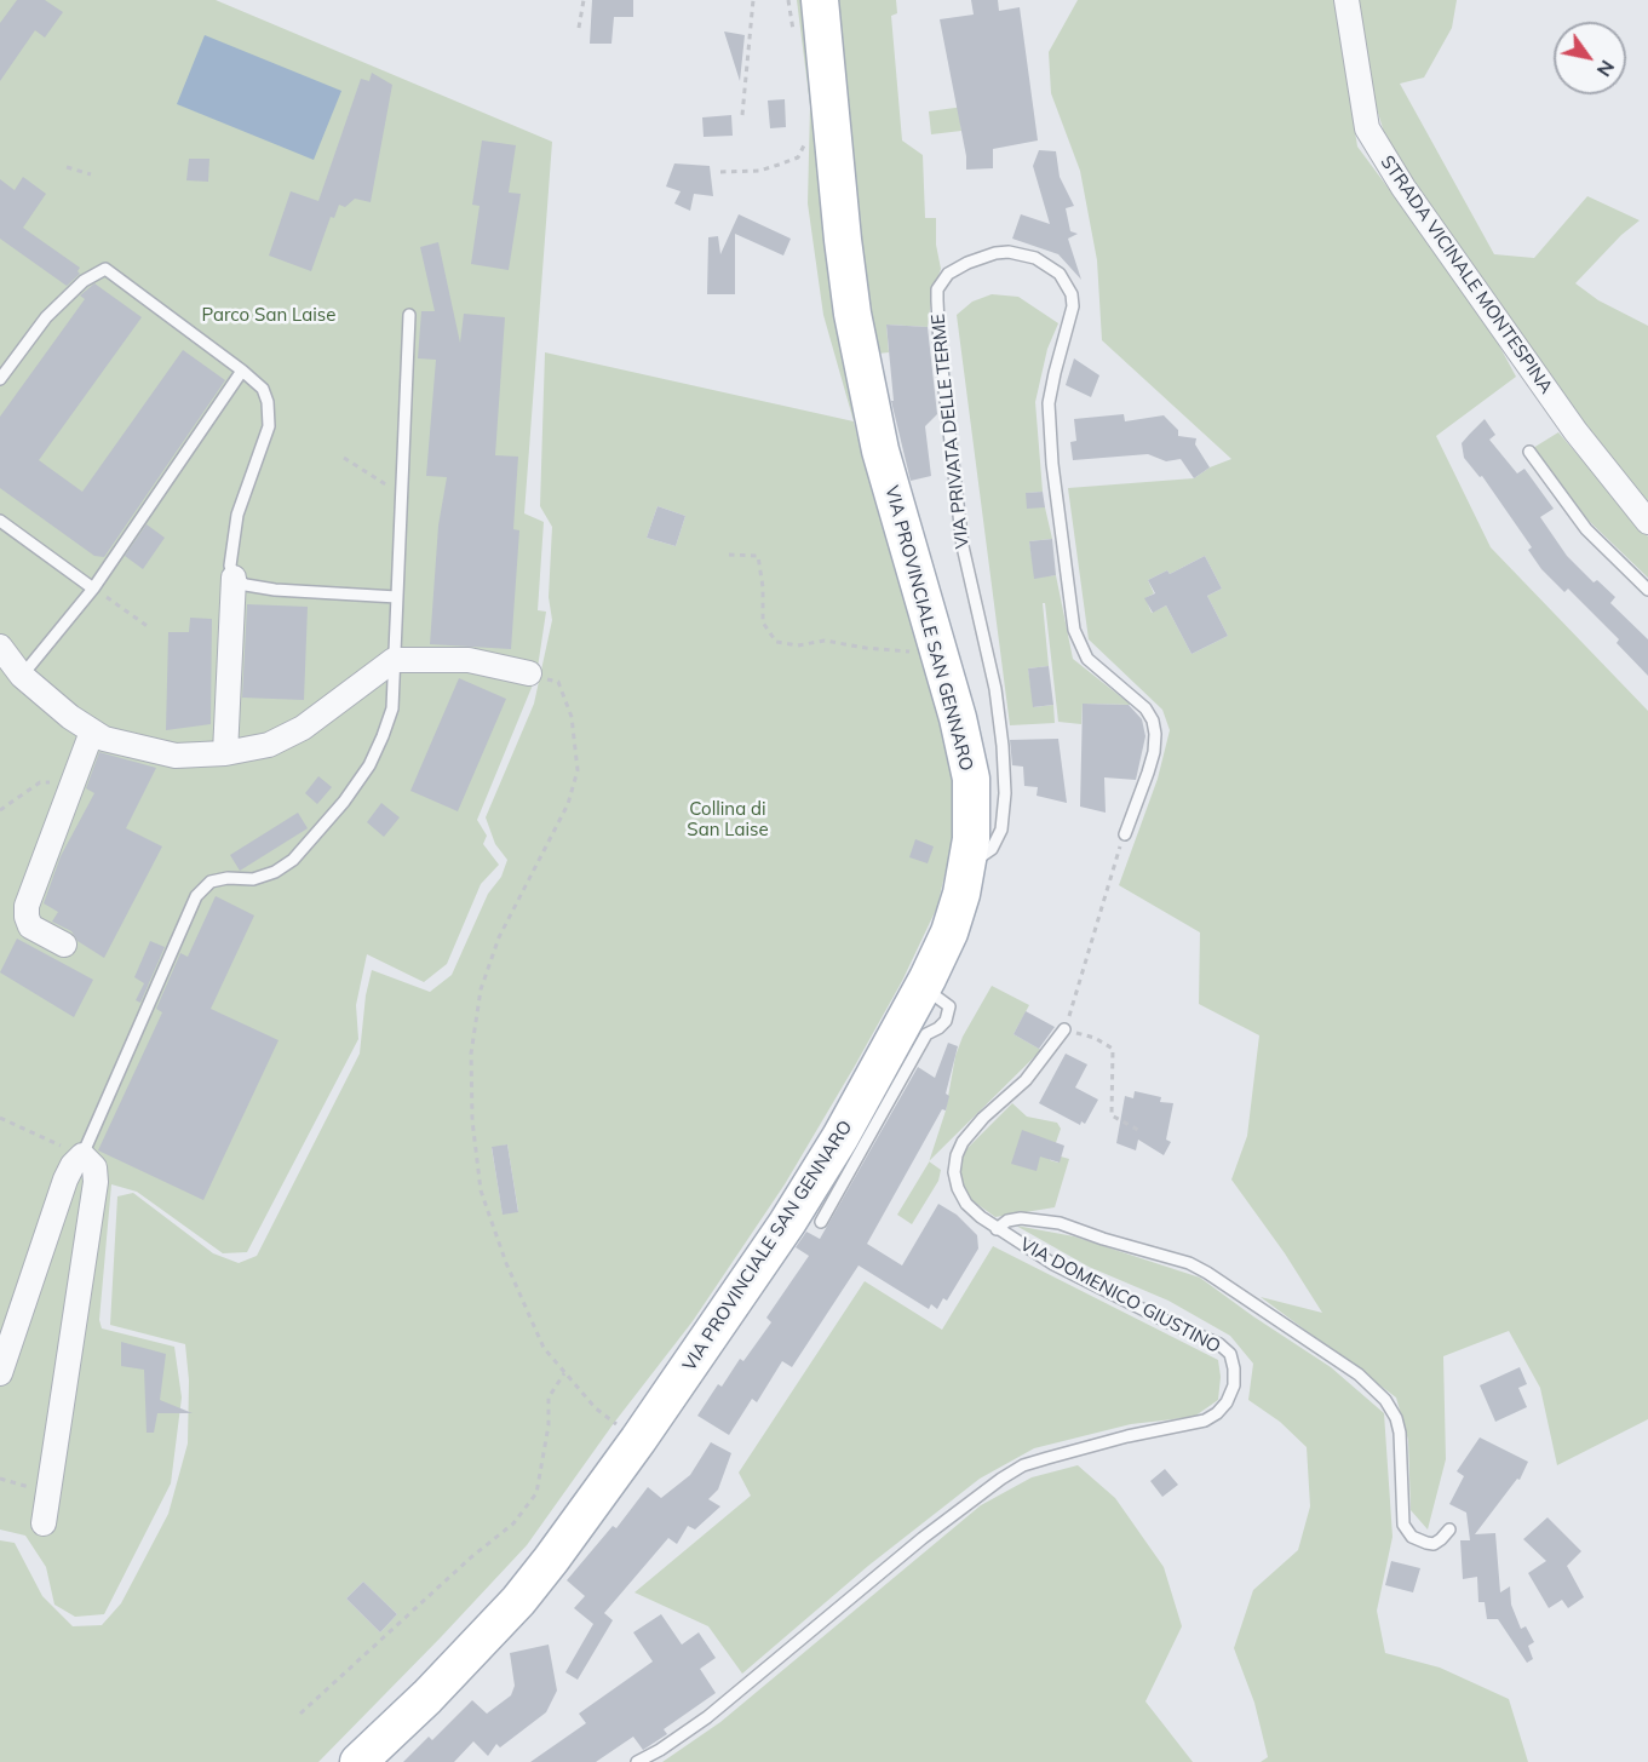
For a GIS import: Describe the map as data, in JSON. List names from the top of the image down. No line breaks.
{"streets":{"main road":["VIA PROVINCIALE SAN GENNARO"],"street":["STRADA VICINALE MONTESPINA"],"lane":["VIA PRIVATA DELLE TERME","VIA DOMENICO GIUSTINO"]},"crossings":[["VIA PRIVATA DELLE TERME","VIA PROVINCIALE SAN GENNARO"]],"parks":["Parco San Laise","Collina di San Laise"],"north":"bottom right"}
